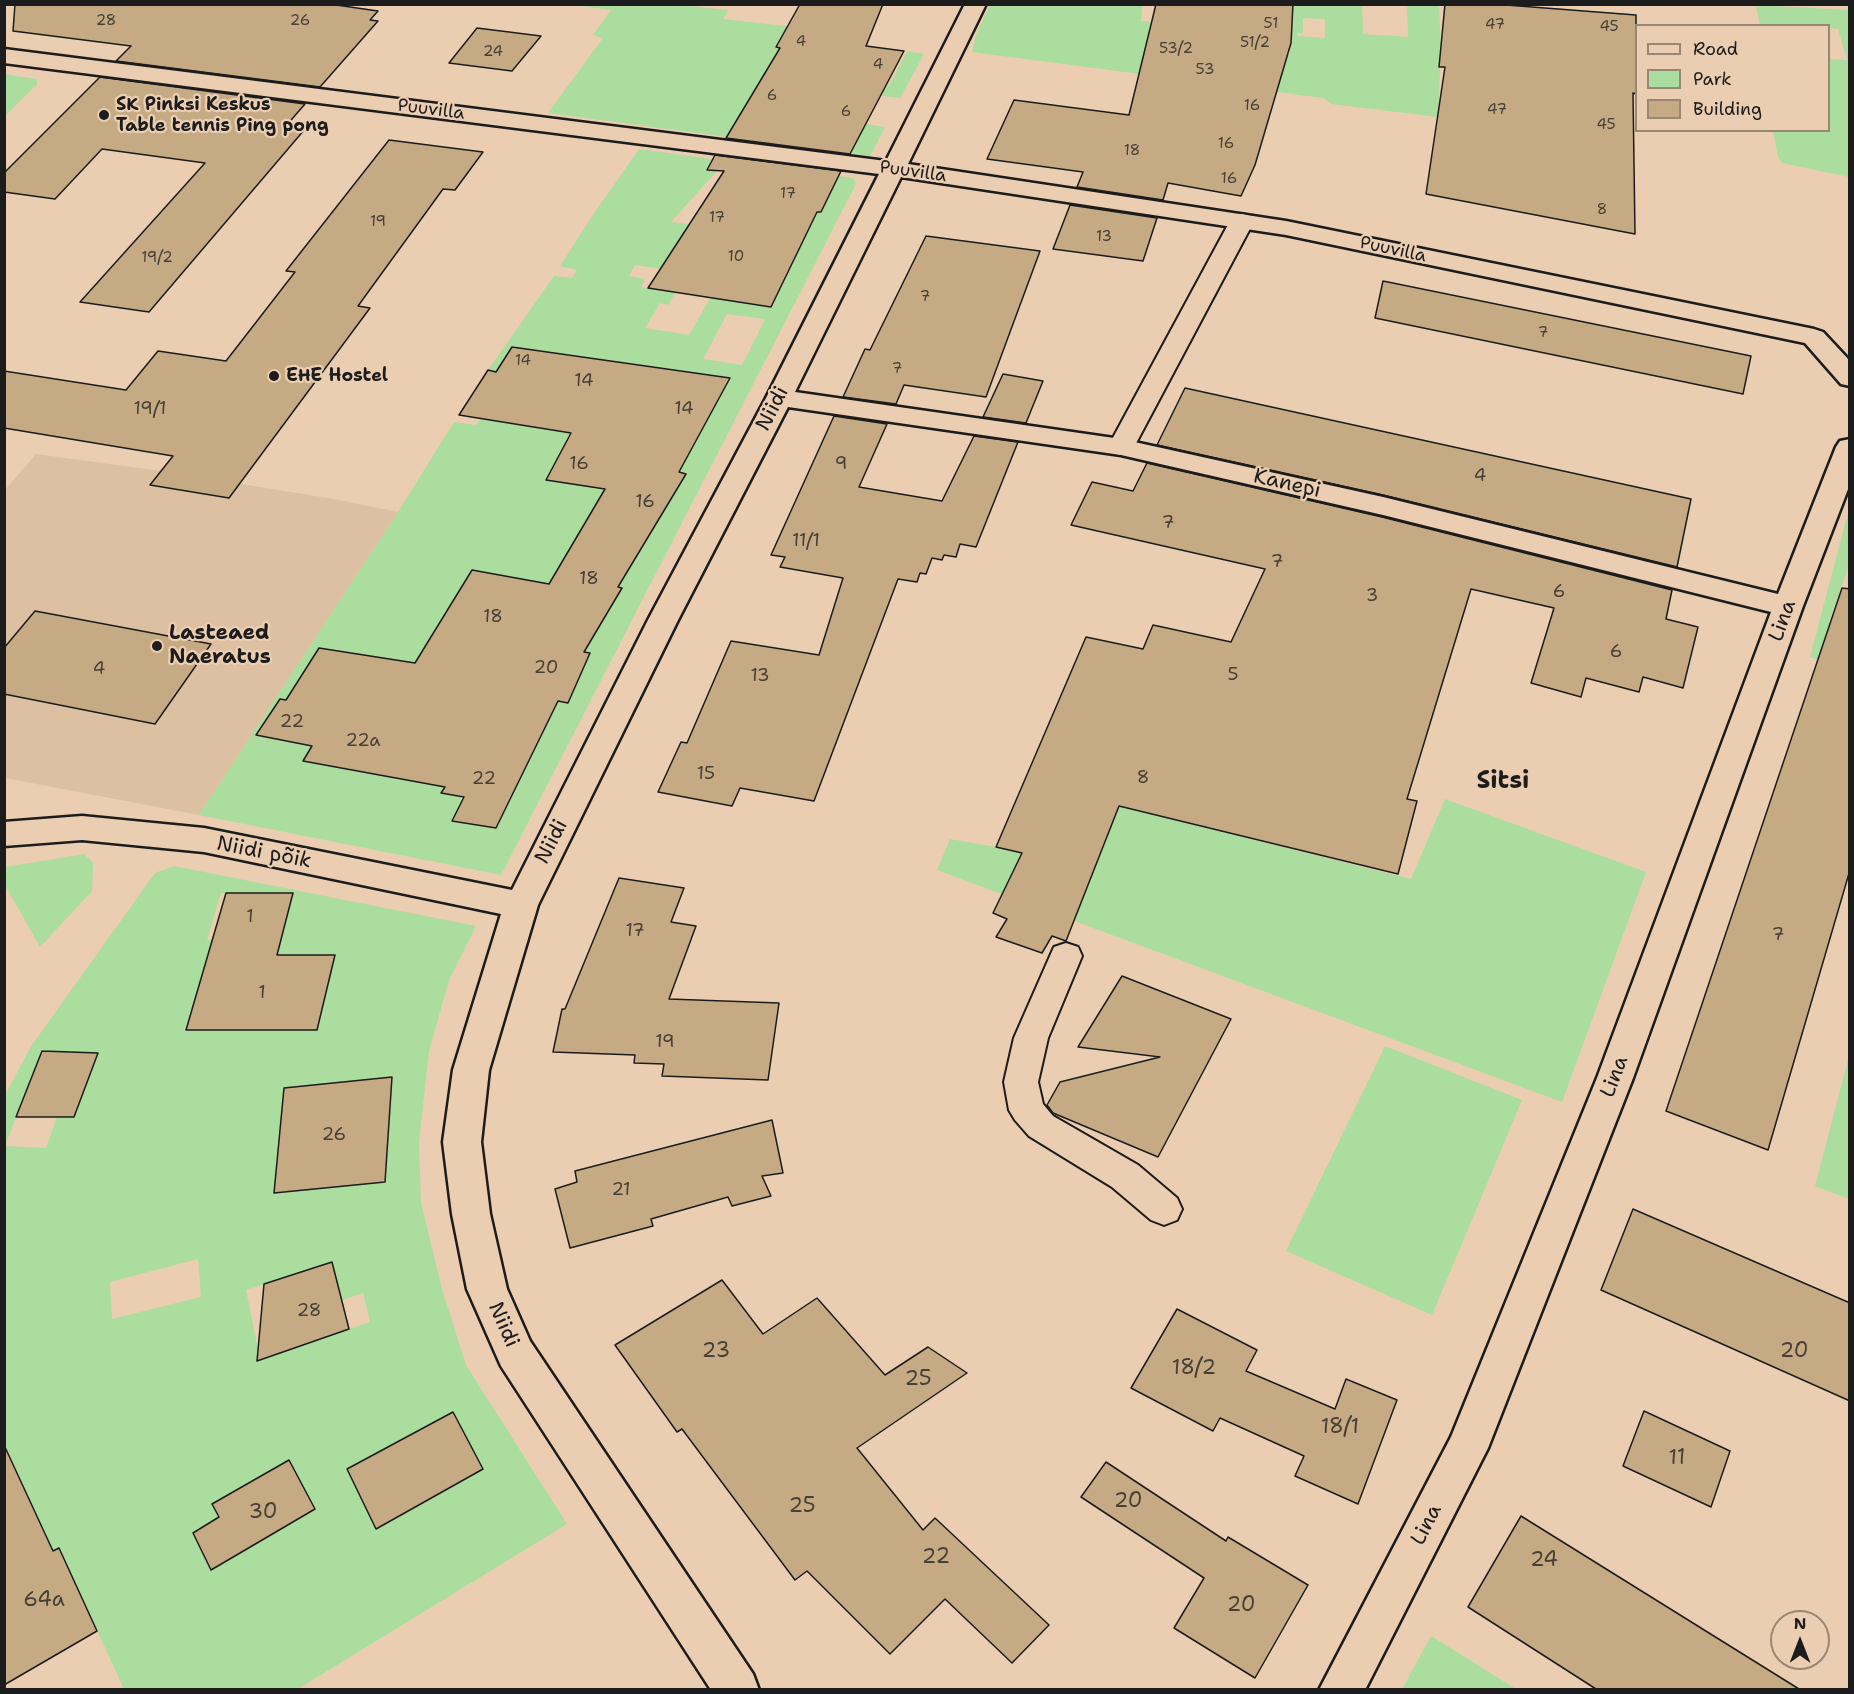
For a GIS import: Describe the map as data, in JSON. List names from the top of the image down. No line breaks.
{"streets":{"street":["Puuvilla","Niidi","Kanepi","Lina","Niidi põik"]},"crossings":[["Puuvilla","Niidi"],["Niidi","Kanepi"],["Niidi","Niidi põik"],["Kanepi","Lina"]],"districts":["Sitsi"],"places":["SK Pinksi Keskus Table tennis Ping pong","EHE Hostel","Lasteaed Naeratus"],"house_numbers":["28","26","51","47","45","4","51/2","53/2","24","4","53","6","16","47","6","45","16","18","16","17","8","17","19","13","10","19/2","7","7","14","7","14","19/1","14","16","9","4","16","7","11/1","7","18","6","3","18","6","20","4","5","13","22","22a","15","8","22","1","17","7","1","19","26","21","28","23","20","18/2","25","18/1","11","20","25","30","22","24","64a","20"],"legend":["Road","Park","Building"],"north":"top"}
